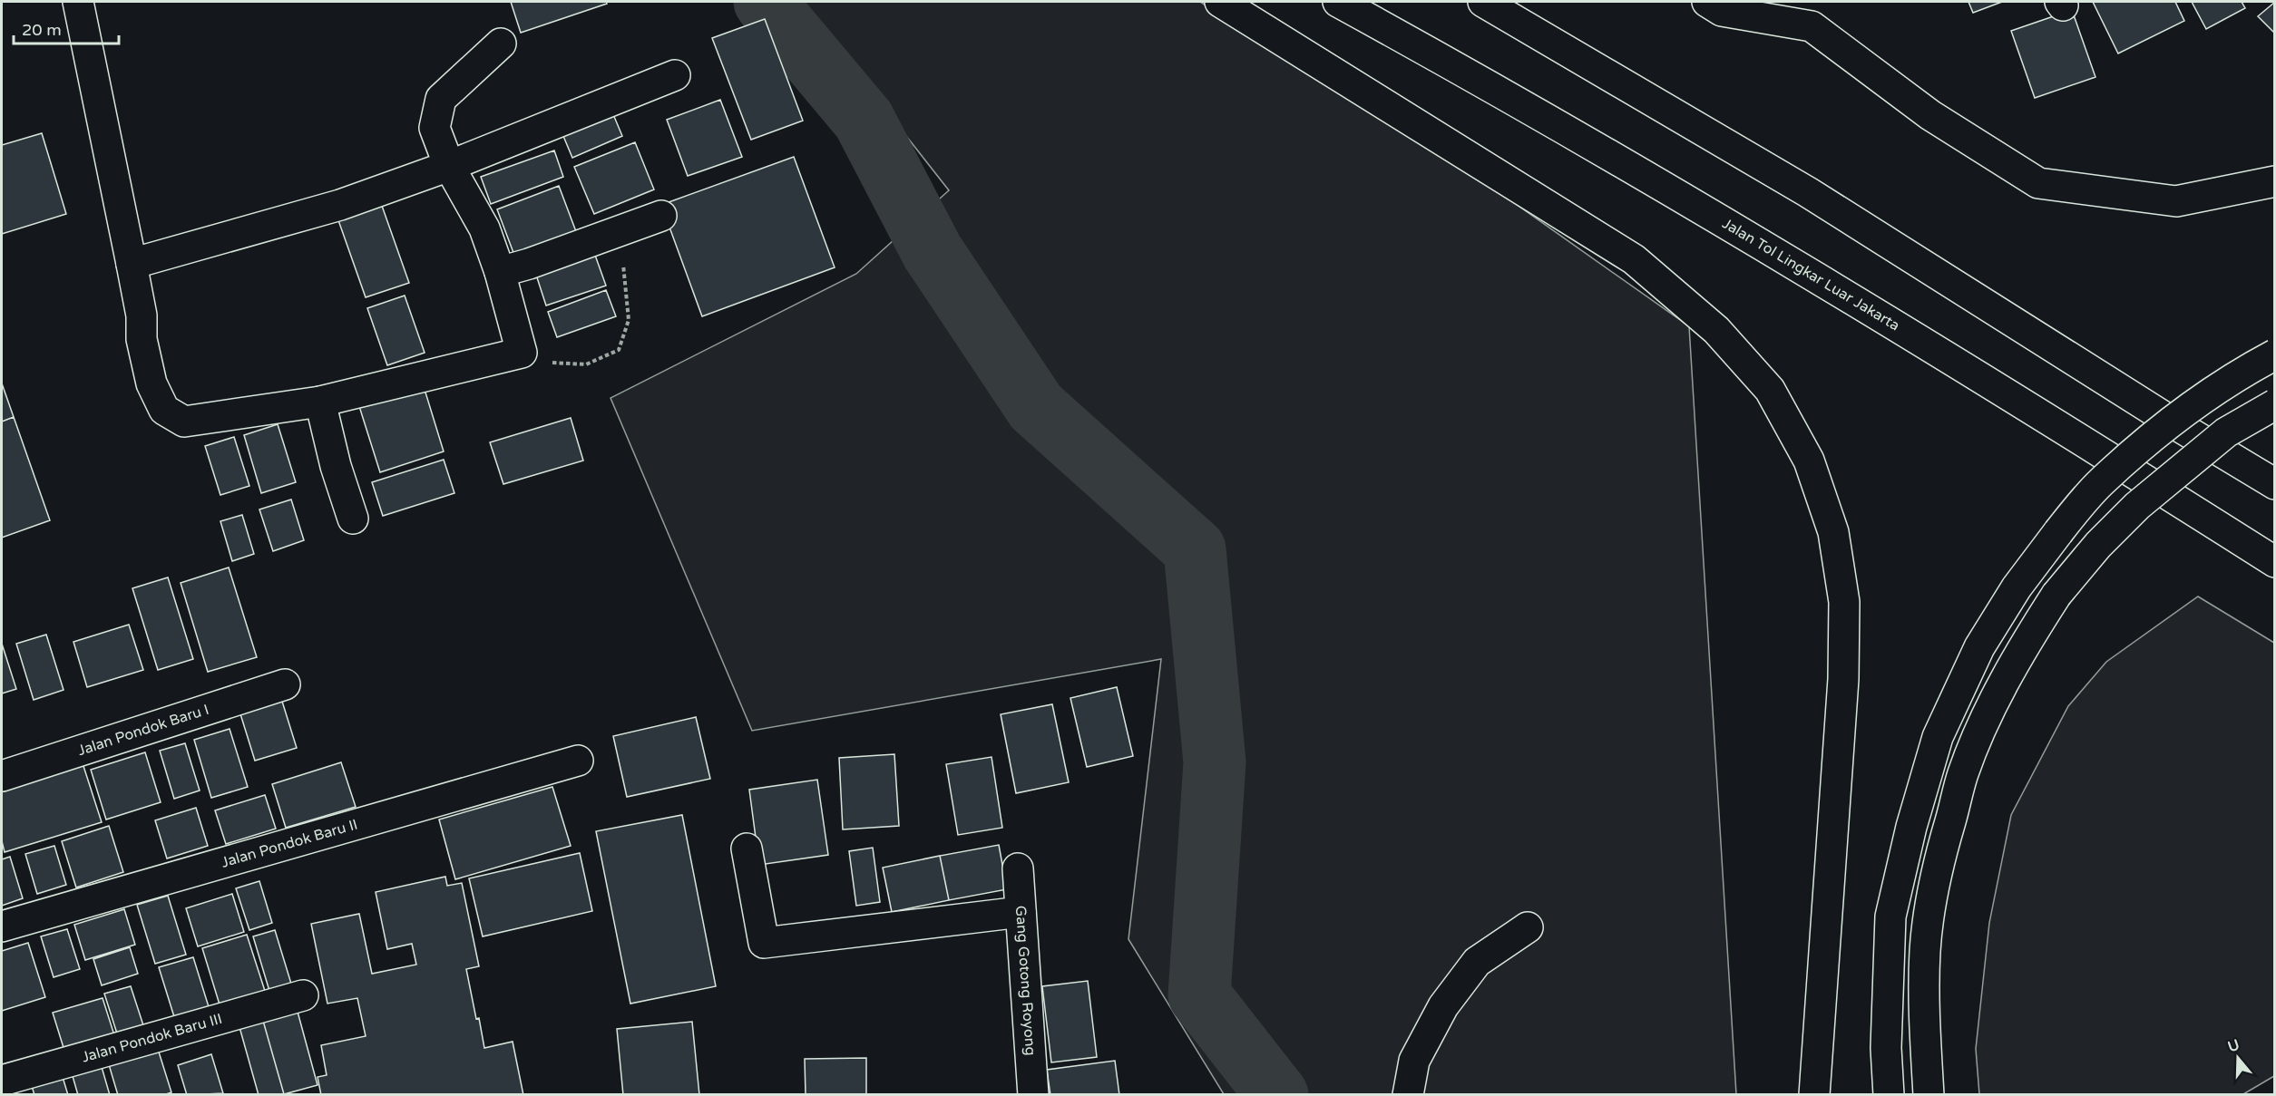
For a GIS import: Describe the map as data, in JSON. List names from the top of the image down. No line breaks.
{"streets":{"main road":["Jalan Tol Lingkar Luar Jakarta","Jalan Pondok Baru I","Jalan Pondok Baru II","Gang Gotong Royong","Jalan Pondok Baru III"]},"scale_bar":"20 m","north":"top"}
